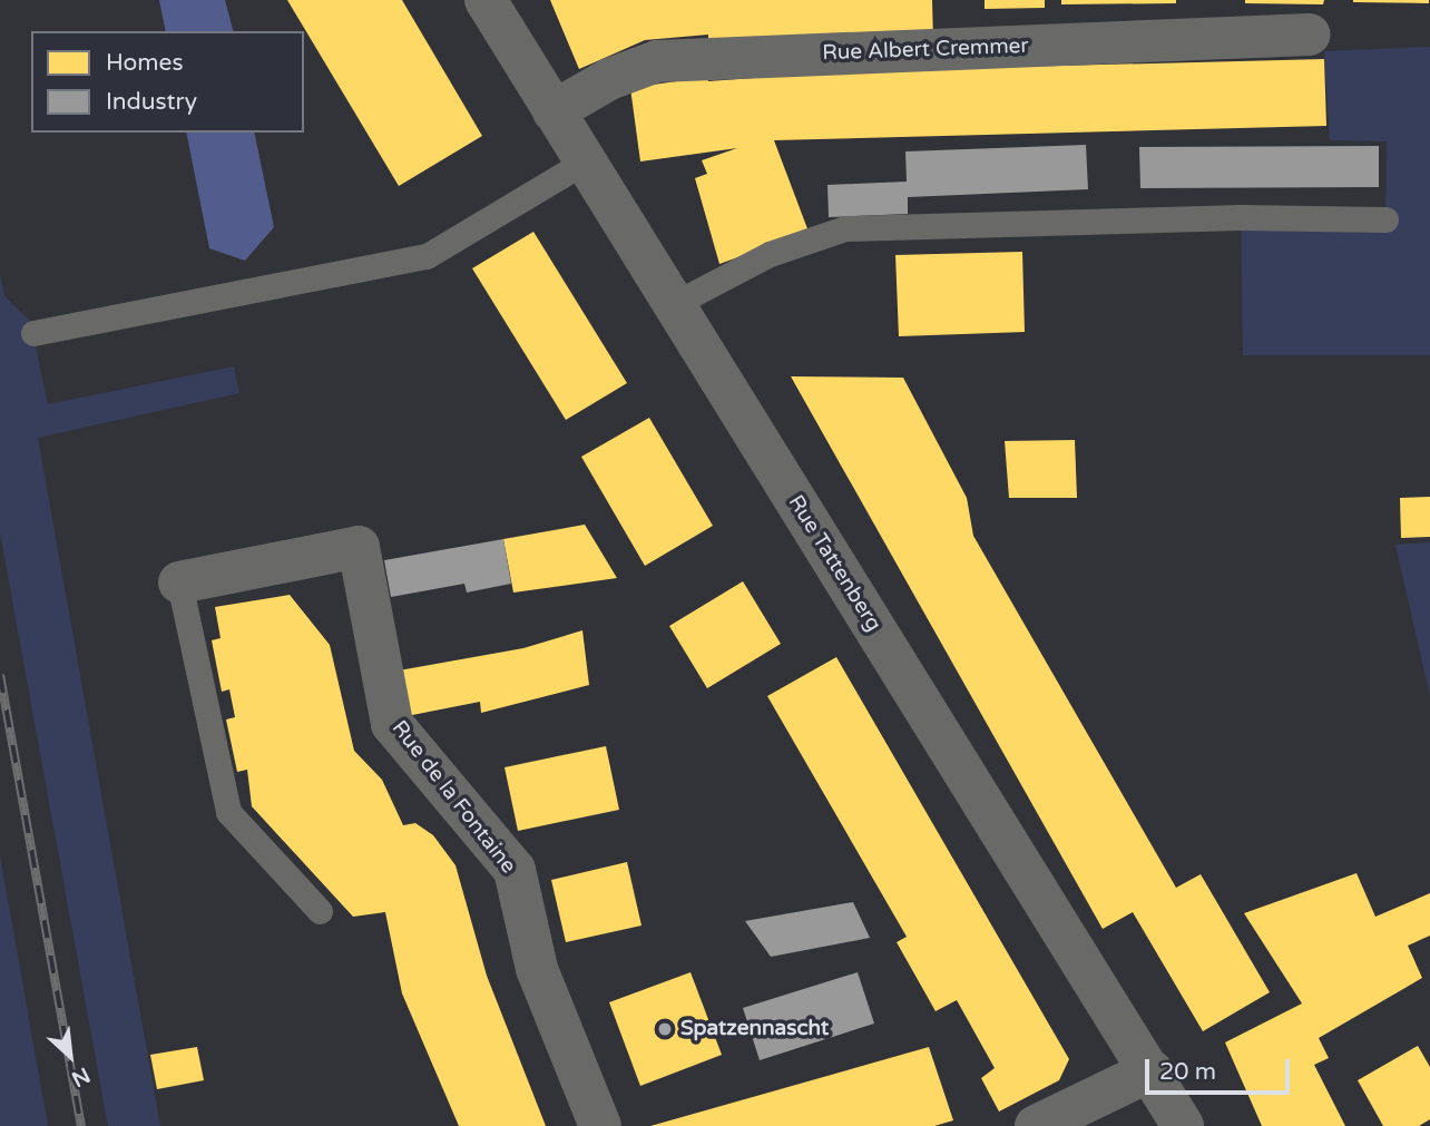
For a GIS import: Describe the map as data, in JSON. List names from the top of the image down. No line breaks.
{"streets":{"street":["Rue Albert Cremmer","Rue Tattenberg","Rue de la Fontaine"]},"crossings":[["Rue Albert Cremmer","Rue Tattenberg"]],"places":["Spatzennascht"],"legend":["Homes","Industry"],"scale_bar":"20 m","north":"bottom right"}
